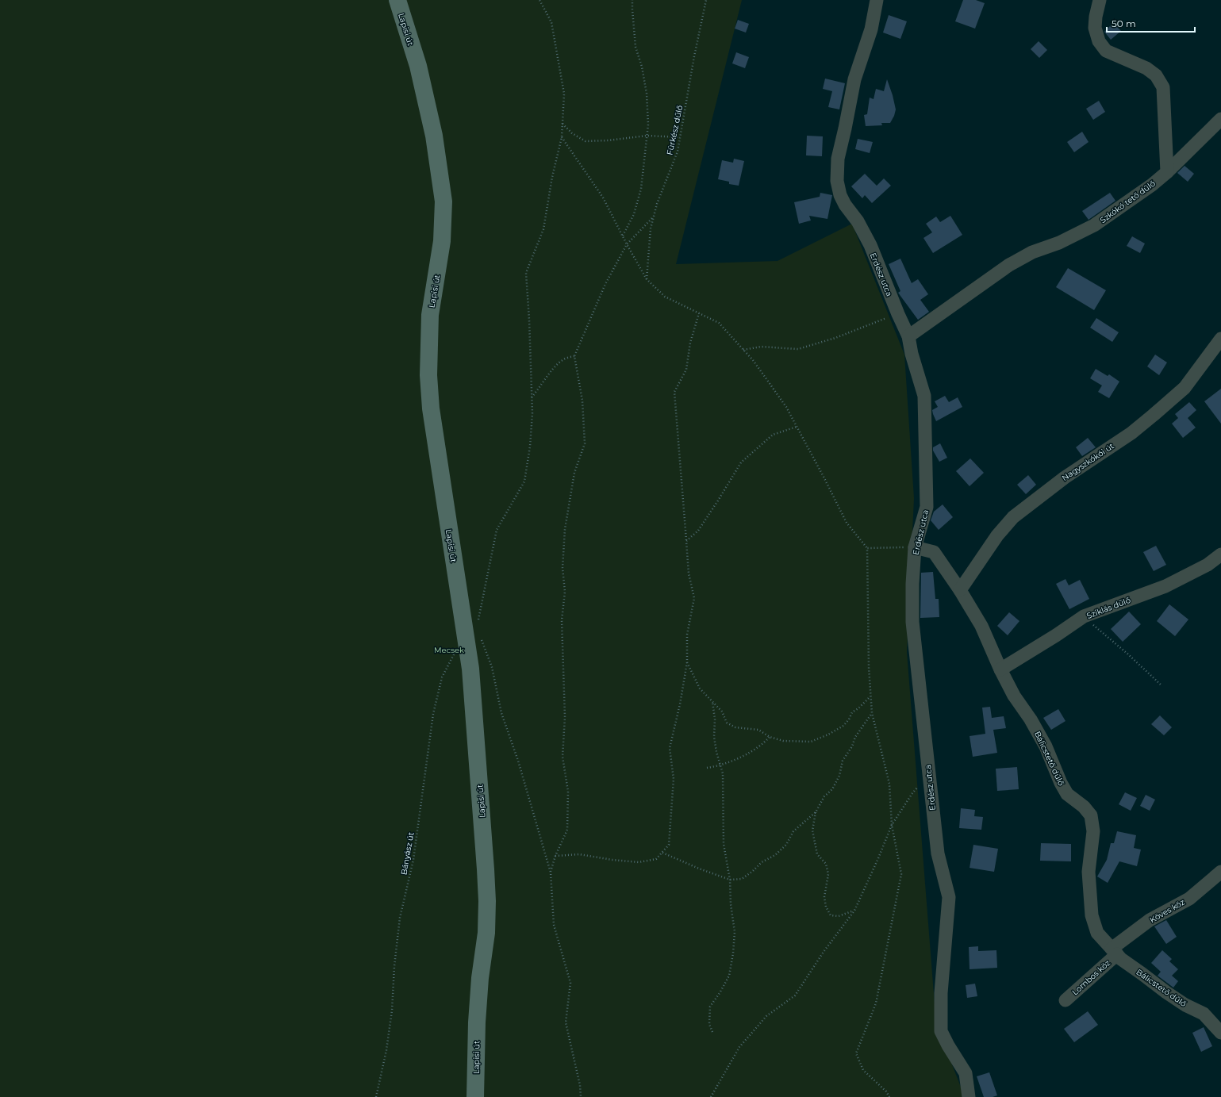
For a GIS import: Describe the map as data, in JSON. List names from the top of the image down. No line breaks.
{"streets":{"street":["Lapisi út","Szkókó tető dűlő","Erdész utca","Nagyszkókói út","Sziklás dűlő","Bálicstető dűlő","Köves köz","Lombos köz"],"path":["Fürkész dűlő","Bányász út"]},"crossings":[["Lapisi út","Bányász út"],["Szkókó tető dűlő","Erdész utca"],["Erdész utca","Bálicstető dűlő"],["Nagyszkókói út","Bálicstető dűlő"],["Sziklás dűlő","Bálicstető dűlő"],["Bálicstető dűlő","Köves köz"],["Bálicstető dűlő","Lombos köz"],["Köves köz","Lombos köz"]],"parks":["Mecsek"],"scale_bar":"50 m"}
